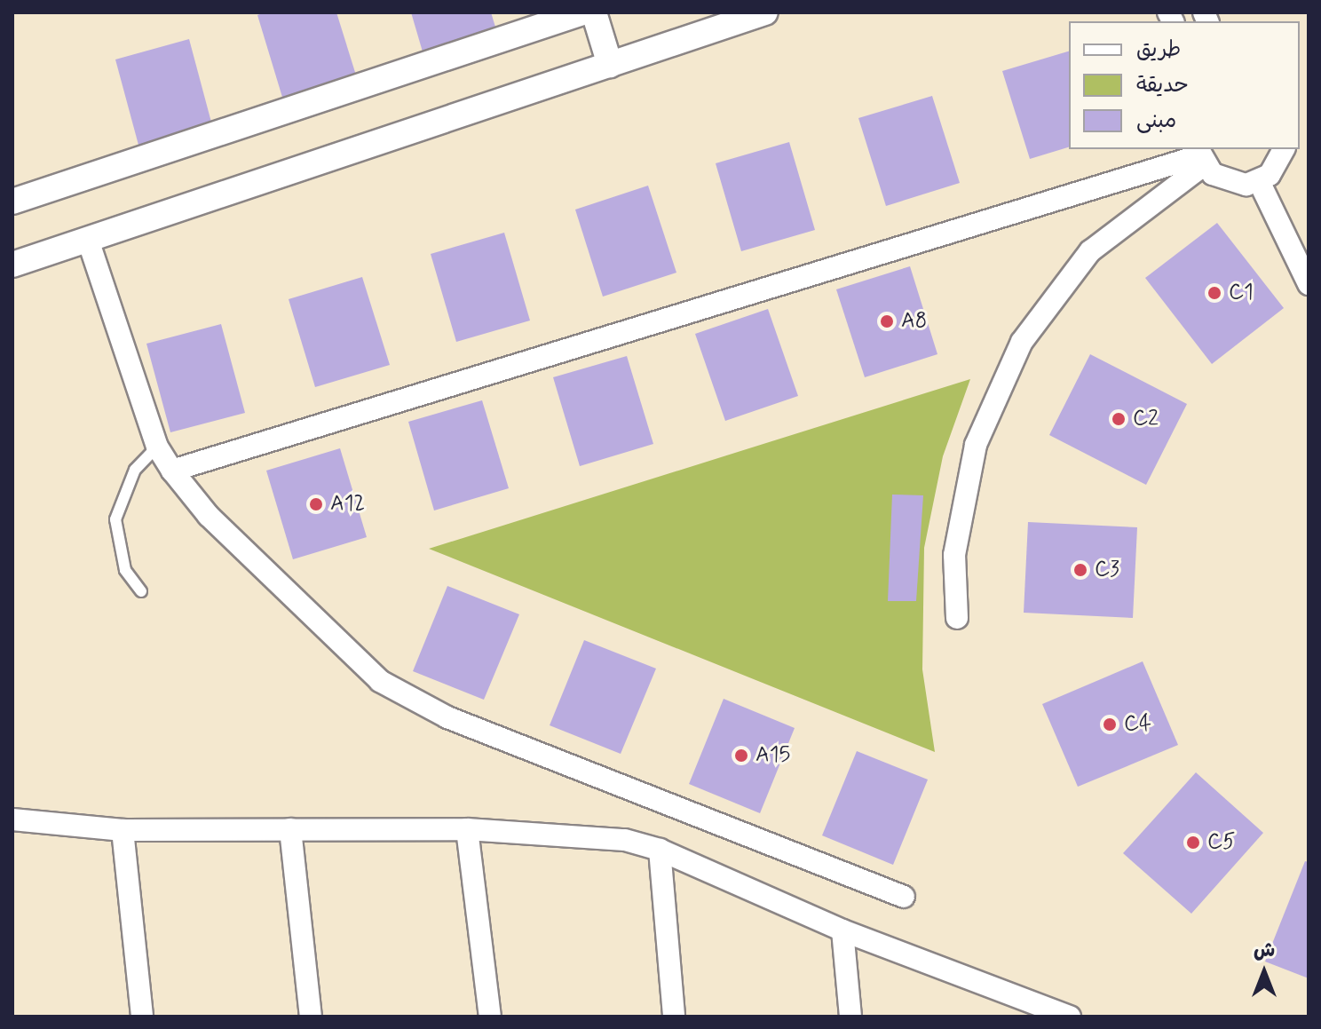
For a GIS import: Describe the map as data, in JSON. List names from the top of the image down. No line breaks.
{"places":["C1","A8","C2","A12","C3","C4","A15","C5"],"legend":["طريق","حديقة","مبنى"],"north":"top"}
